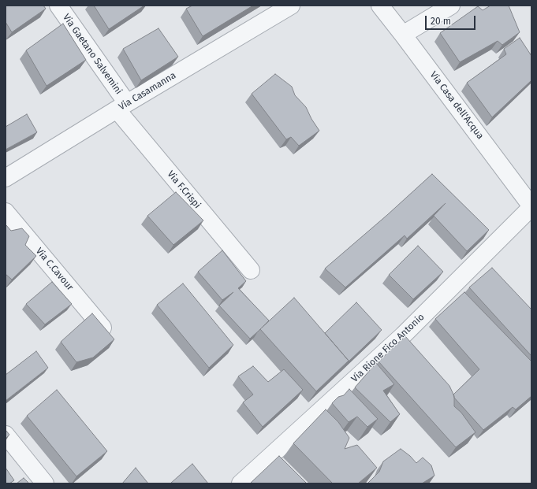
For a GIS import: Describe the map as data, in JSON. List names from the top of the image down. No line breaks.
{"streets":{"street":["Via Gaetano Salvemini","Via Casamanna","Via Casa dell'Acqua","Via F.Crispi","Via C.Cavour","Via Rione Fico Antonio"]},"crossings":[["Via Gaetano Salvemini","Via Casamanna"],["Via Gaetano Salvemini","Via F.Crispi"],["Via Casamanna","Via F.Crispi"],["Via Casa dell'Acqua","Via Rione Fico Antonio"]],"scale_bar":"20 m"}
